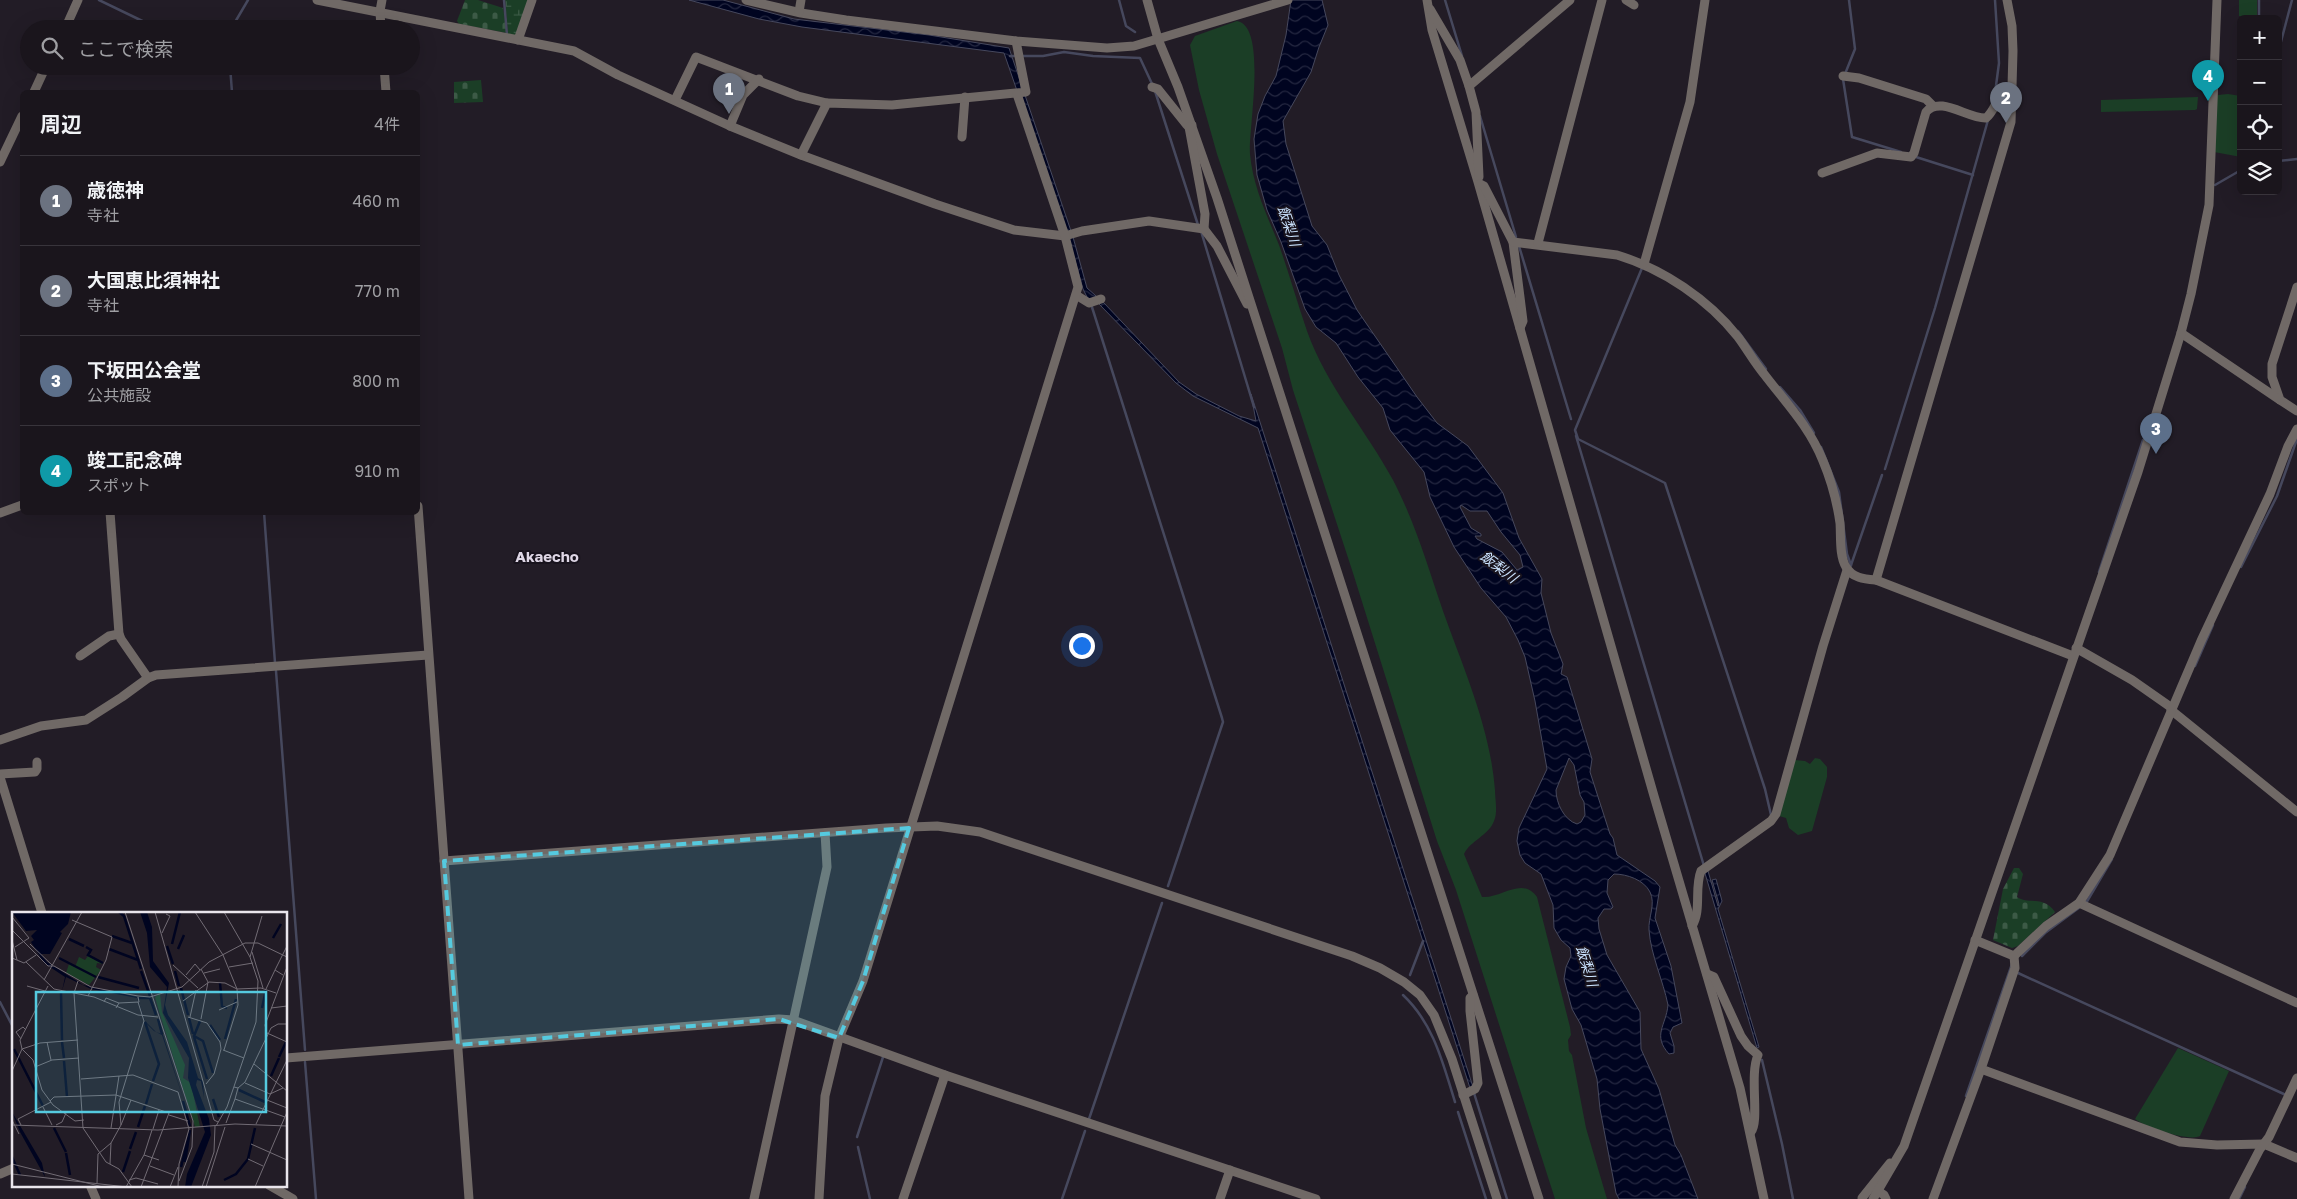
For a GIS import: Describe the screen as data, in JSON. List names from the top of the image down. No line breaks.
{"districts":["Akaecho"],"water":["飯梨川"],"page":{"map_buttons":["+","−"],"search":"ここで検索","pins":["4","1","2","3"],"heading":["周辺","4件"],"list":[{"mark":"1","name":"歳徳神","note":"寺社","value":"460 m"},{"mark":"2","name":"大国恵比須神社","note":"寺社","value":"770 m"},{"mark":"3","name":"下坂田公会堂","note":"公共施設","value":"800 m"},{"mark":"4","name":"竣工記念碑","note":"スポット","value":"910 m"}]}}
